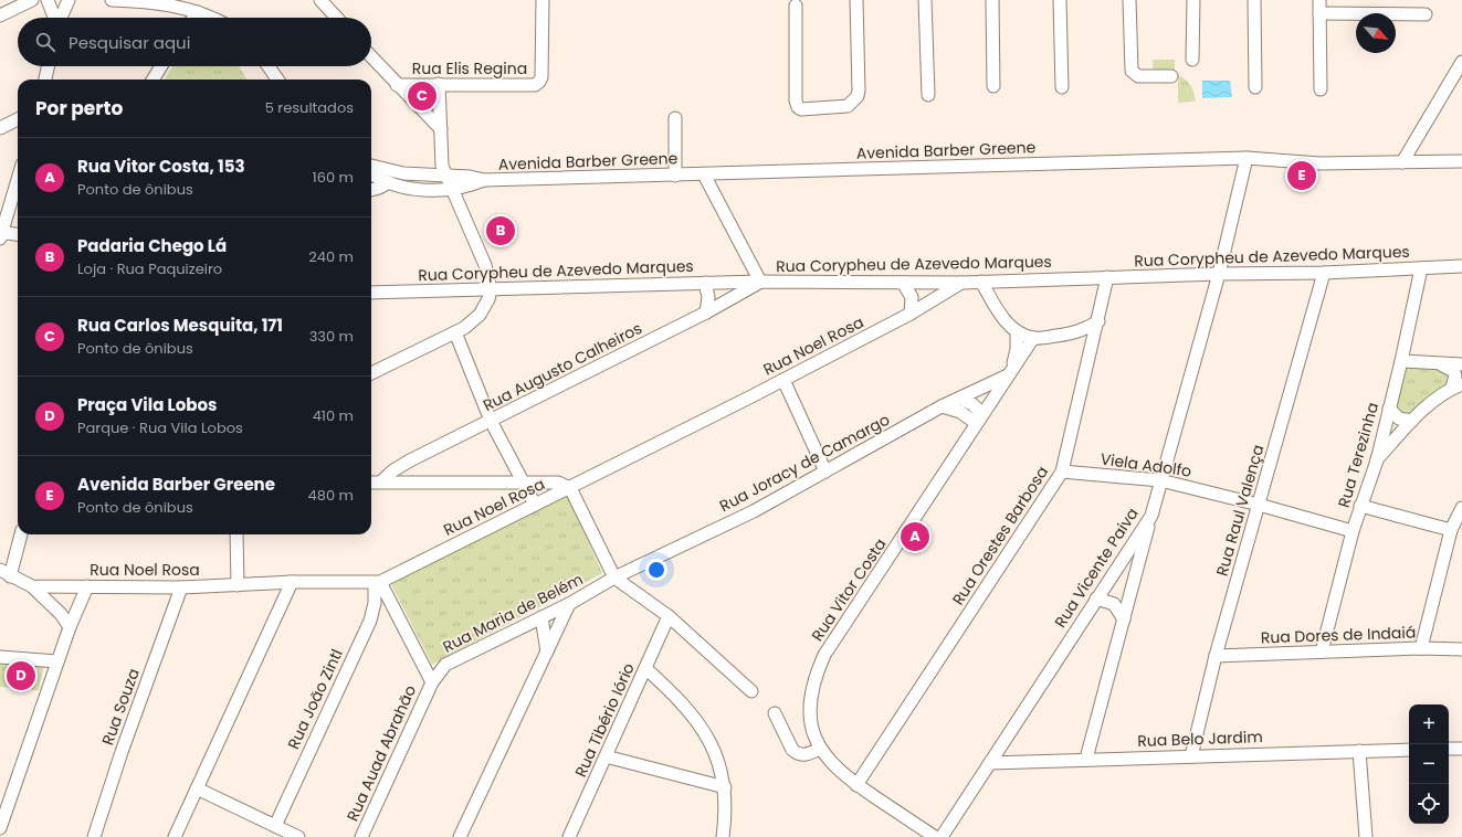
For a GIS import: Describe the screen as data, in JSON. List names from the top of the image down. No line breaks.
{"streets":{"street":["Rua Elis Regina","Avenida Barber Greene","Rua Corypheu de Azevedo Marques","Rua Noel Rosa","Rua Augusto Calheiros","Rua Terezinha","Rua Joracy de Camargo","Viela Adolfo","Rua Raul Valença","Rua Orestes Barbosa","Rua Vicente Paiva","Rua Vitor Costa","Rua Maria de Belém","Rua Dores de Indaiá","Rua João Zintl","Rua Souza","Rua Tibério Iório","Rua Belo Jardim","Rua Auad Abrahão"]},"crossings":[["Avenida Barber Greene","Rua Vicente Paiva"],["Rua Corypheu de Azevedo Marques","Rua Noel Rosa"],["Rua Corypheu de Azevedo Marques","Rua Augusto Calheiros"],["Rua Corypheu de Azevedo Marques","Rua Terezinha"],["Rua Corypheu de Azevedo Marques","Rua Raul Valença"],["Rua Corypheu de Azevedo Marques","Rua Orestes Barbosa"],["Rua Corypheu de Azevedo Marques","Rua Vicente Paiva"],["Rua Noel Rosa","Rua João Zintl"],["Rua Noel Rosa","Rua Souza"],["Rua Terezinha","Viela Adolfo"],["Rua Terezinha","Rua Dores de Indaiá"],["Rua Joracy de Camargo","Rua Vitor Costa"],["Rua Joracy de Camargo","Rua Maria de Belém"],["Viela Adolfo","Rua Raul Valença"],["Viela Adolfo","Rua Orestes Barbosa"],["Viela Adolfo","Rua Vicente Paiva"],["Rua Raul Valença","Rua Dores de Indaiá"],["Rua Raul Valença","Rua Belo Jardim"],["Rua Orestes Barbosa","Rua Vitor Costa"],["Rua Vicente Paiva","Rua Belo Jardim"],["Rua Maria de Belém","Rua Auad Abrahão"]],"north":"bottom right","page":{"search":"Pesquisar aqui","pins":["C","E","B","A","D"],"heading":["Por perto","5 resultados"],"list":[{"mark":"A","name":"Rua Vitor Costa, 153","note":"Ponto de ônibus","value":"160 m"},{"mark":"B","name":"Padaria Chego Lá","note":"Loja · Rua Paquizeiro","value":"240 m"},{"mark":"C","name":"Rua Carlos Mesquita, 171","note":"Ponto de ônibus","value":"330 m"},{"mark":"D","name":"Praça Vila Lobos","note":"Parque · Rua Vila Lobos","value":"410 m"},{"mark":"E","name":"Avenida Barber Greene","note":"Ponto de ônibus","value":"480 m"}],"map_buttons":["+","−"]}}
